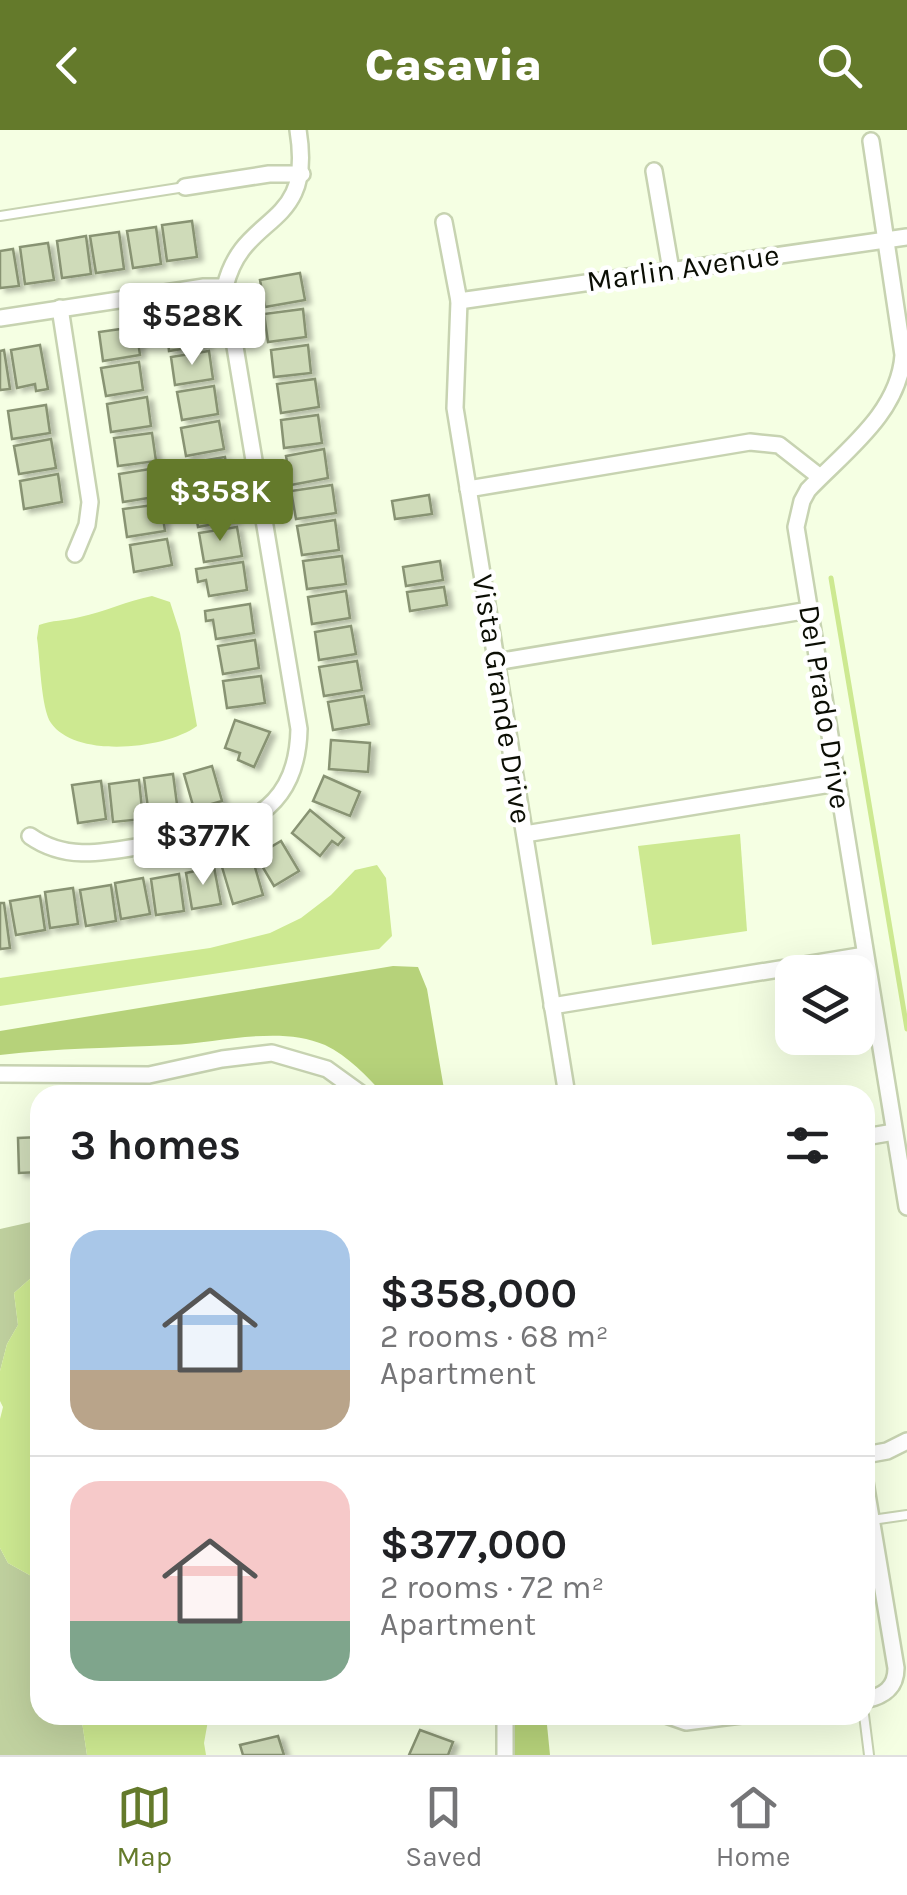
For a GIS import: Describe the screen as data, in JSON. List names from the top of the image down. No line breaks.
{"streets":{"street":["Marlin Avenue","Vista Grande Drive","Del Prado Drive"]},"crossings":[["Marlin Avenue","Vista Grande Drive"],["Marlin Avenue","Del Prado Drive"]],"page":{"header":"Casavia","price":["$528K","$358K","$377K"],"heading":"3 homes","list":[{"name":"$358,000","note":"2 rooms · 68 m² · Apartment"},{"name":"$377,000","note":"2 rooms · 72 m² · Apartment"}],"tabs":["Map","Saved","Home"]}}
